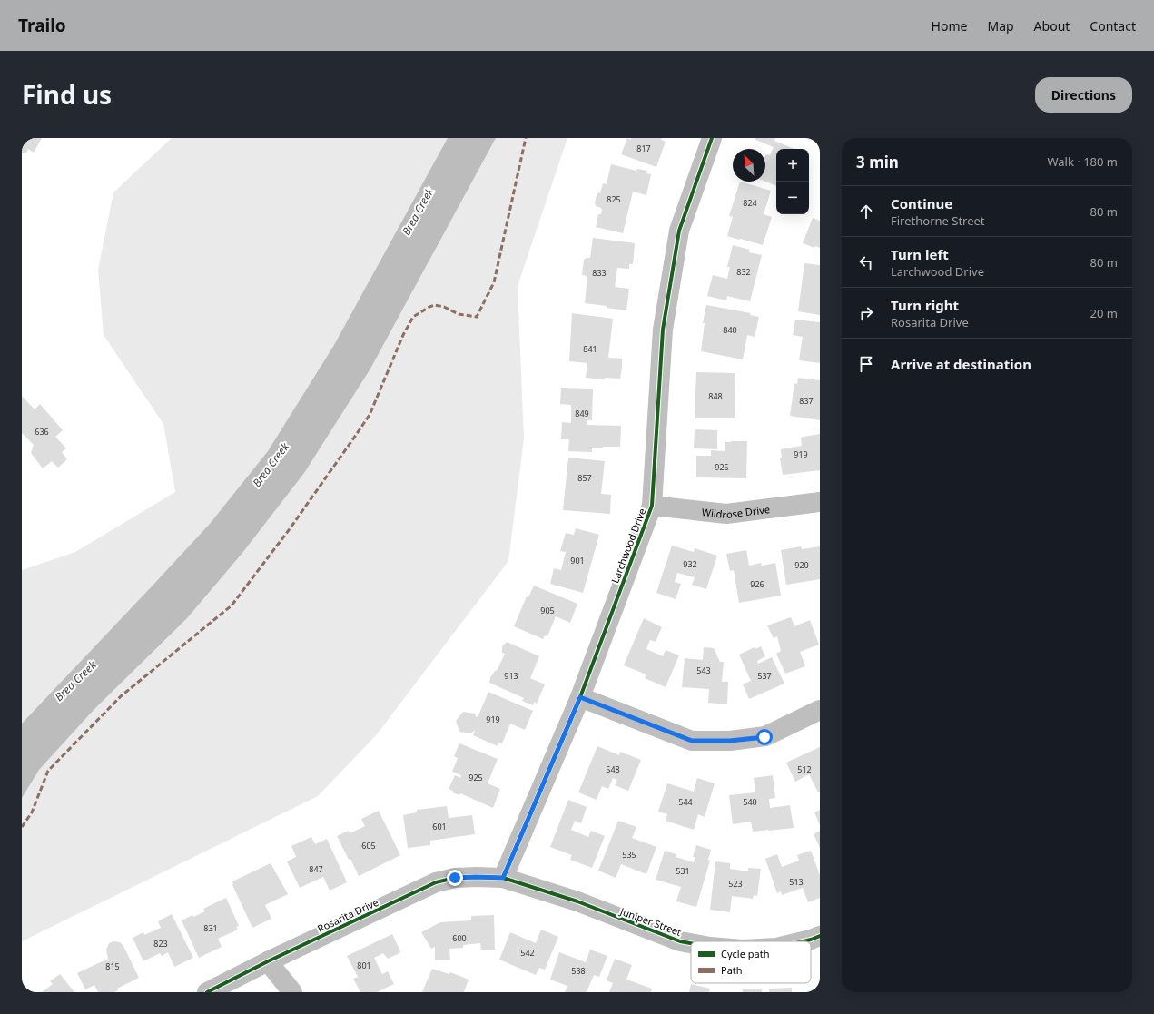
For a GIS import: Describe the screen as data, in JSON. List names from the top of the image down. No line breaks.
{"streets":{"street":["Wildrose Drive","Larchwood Drive","Rosarita Drive","Juniper Street"]},"crossings":[["Wildrose Drive","Larchwood Drive"],["Larchwood Drive","Rosarita Drive"],["Larchwood Drive","Juniper Street"],["Rosarita Drive","Juniper Street"]],"water":["Brea Creek"],"house_numbers":["817","825","824","832","833","840","841","848","837","849","636","919","925","857","901","932","920","926","905","543","913","537","919","548","512","925","544","540","601","605","535","847","531","513","523","831","600","823","542","801","815","538"],"legend":["Cycle path","Path"],"north":"top left","page":{"header":"Trailo","nav":["Home","Map","About","Contact"],"title":"Find us","buttons":"Directions","heading":["3 min","Walk · 180 m"],"map_buttons":["+","−"],"list":[["Continue","Firethorne Street","80 m"],["Turn left","Larchwood Drive","80 m"],["Turn right","Rosarita Drive","20 m"],"Arrive at destination"]}}
